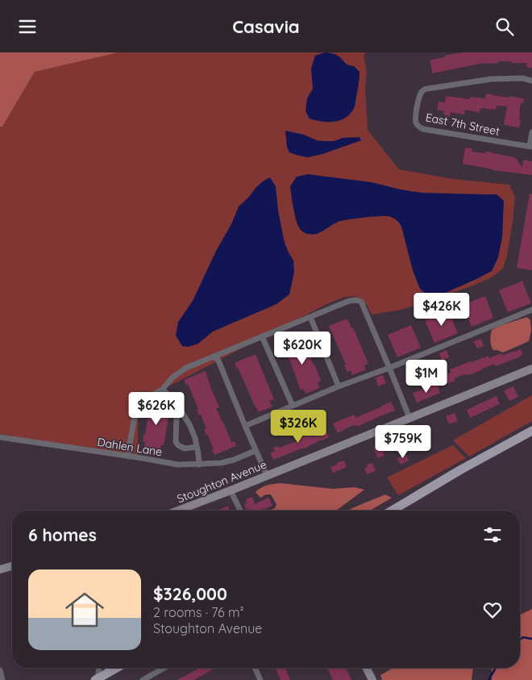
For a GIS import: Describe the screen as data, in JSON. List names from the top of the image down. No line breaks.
{"streets":{"street":["East 7th Street","Dahlen Lane","Stoughton Avenue"]},"page":{"header":"Casavia","price":["$426K","$620K","$1M","$626K","$326K","$759K"],"heading":"6 homes","list":[{"name":"$326,000","note":"2 rooms · 76 m² · Stoughton Avenue"}]}}
